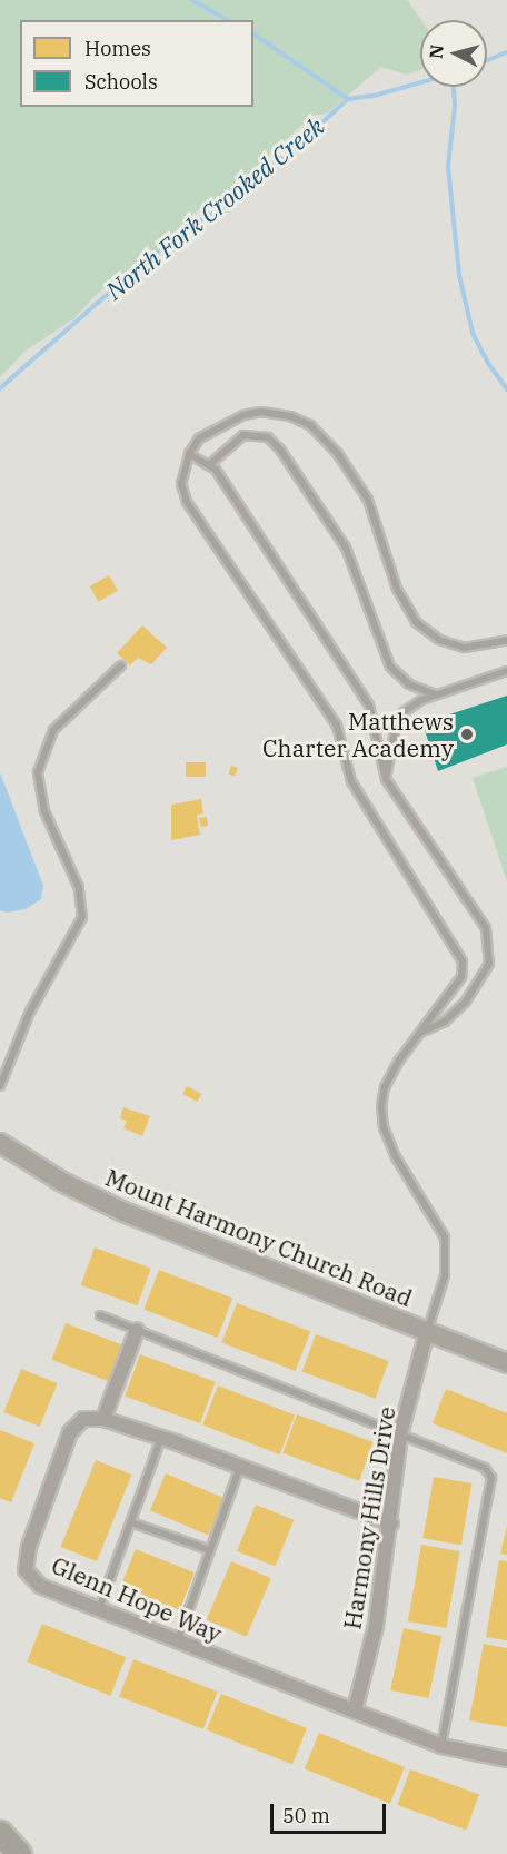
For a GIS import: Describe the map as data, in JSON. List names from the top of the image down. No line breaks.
{"streets":{"street":["Mount Harmony Church Road","Harmony Hills Drive","Glenn Hope Way"]},"crossings":[["Mount Harmony Church Road","Harmony Hills Drive"],["Harmony Hills Drive","Glenn Hope Way"]],"water":["North Fork Crooked Creek"],"places":["Matthews Charter Academy"],"legend":["Homes","Schools"],"scale_bar":"50 m","north":"left"}
